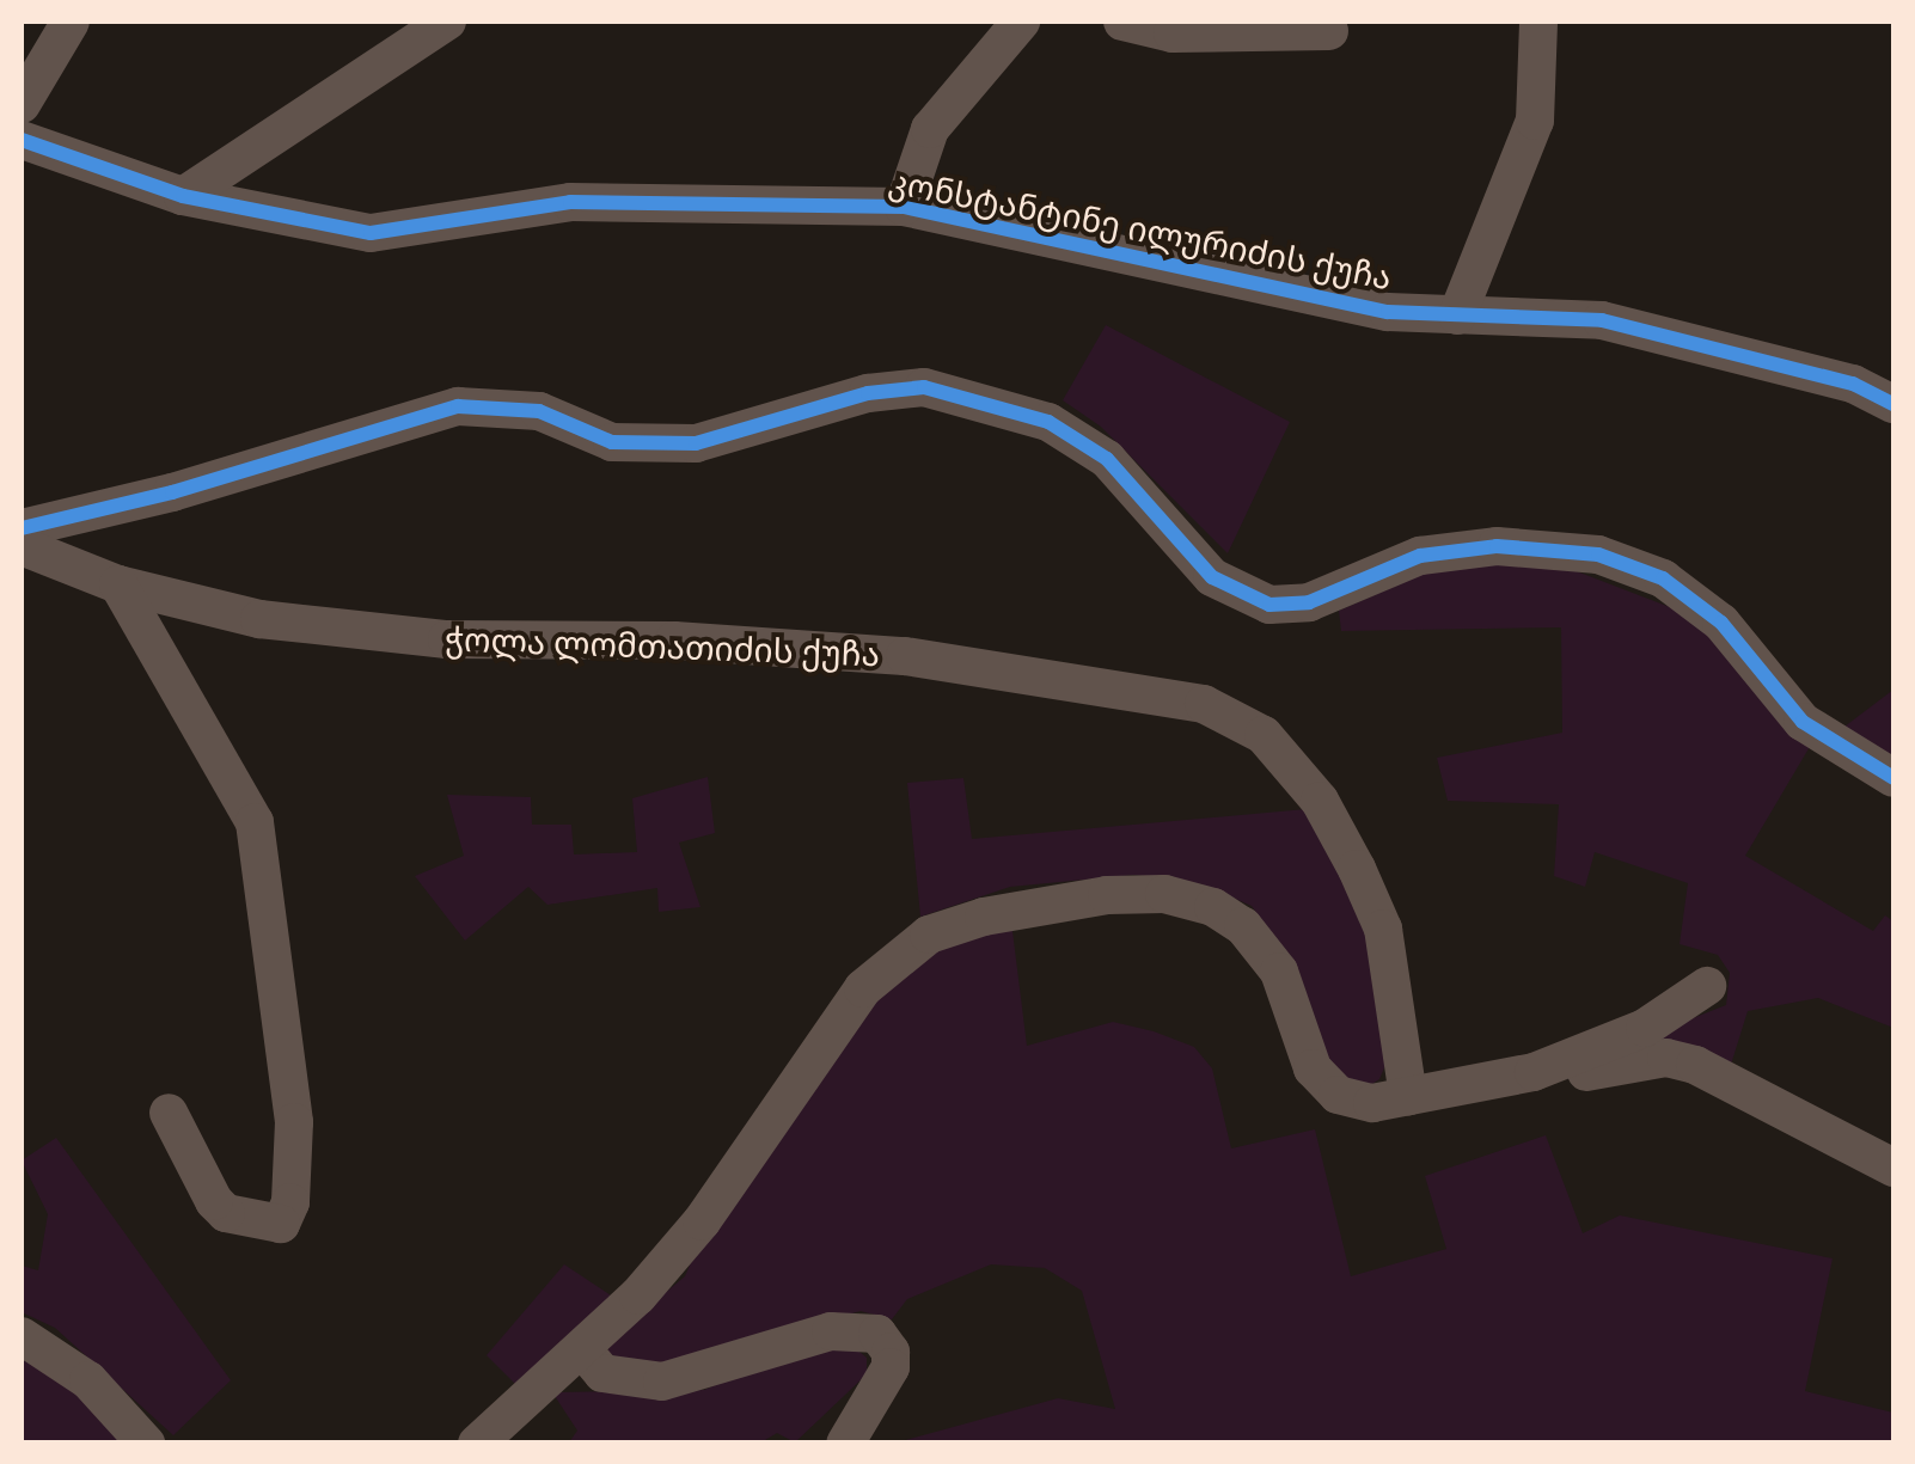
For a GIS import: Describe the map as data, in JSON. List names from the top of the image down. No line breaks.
{"streets":{"street":["კონსტანტინე ილურიძის ქუჩა","ჭოლა ლომთათიძის ქუჩა"]}}
